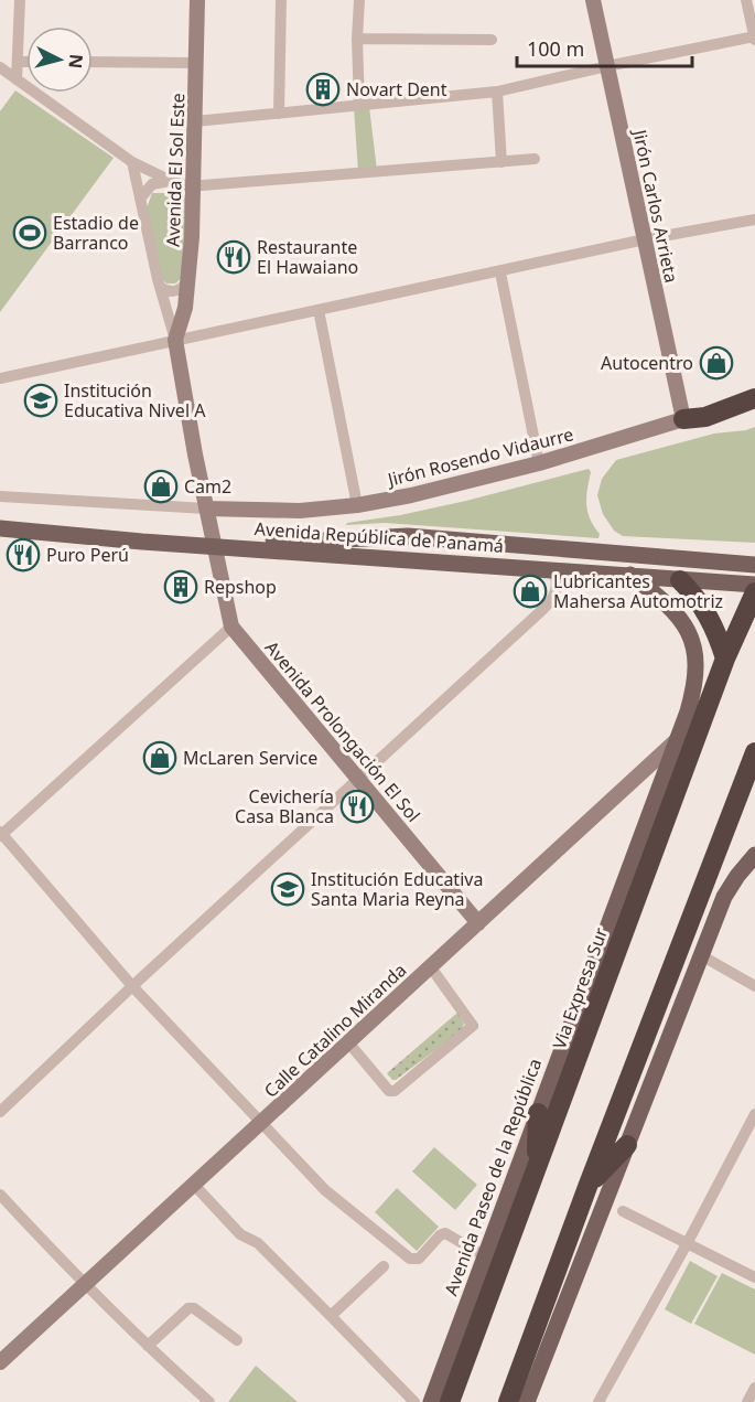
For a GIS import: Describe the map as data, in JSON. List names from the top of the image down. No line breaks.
{"streets":{"highway":["Via Expresa Sur"],"main road":["Avenida República de Panamá","Avenida Paseo de la República"],"street":["Avenida El Sol Este","Jirón Carlos Arrieta","Jirón Rosendo Vidaurre","Avenida Prolongación El Sol","Calle Catalino Miranda"]},"crossings":[["Avenida El Sol Este","Jirón Rosendo Vidaurre"],["Avenida El Sol Este","Avenida República de Panamá"],["Avenida El Sol Este","Avenida Prolongación El Sol"],["Jirón Carlos Arrieta","Jirón Rosendo Vidaurre"],["Avenida República de Panamá","Avenida Prolongación El Sol"],["Avenida República de Panamá","Avenida Paseo de la República"],["Avenida Prolongación El Sol","Calle Catalino Miranda"],["Via Expresa Sur","Calle Catalino Miranda"],["Calle Catalino Miranda","Avenida Paseo de la República"]],"places":{"building":["Novart Dent","Repshop"],"sports":["Estadio de Barranco"],"restaurant":["Restaurante El Hawaiano","Puro Perú","Cevichería Casa Blanca"],"shop":["Autocentro","Cam2","Lubricantes Mahersa Automotriz","McLaren Service"],"school or university":["Institución Educativa Nivel A","Institución Educativa Santa Maria Reyna"]},"scale_bar":"100 m","north":"right"}
